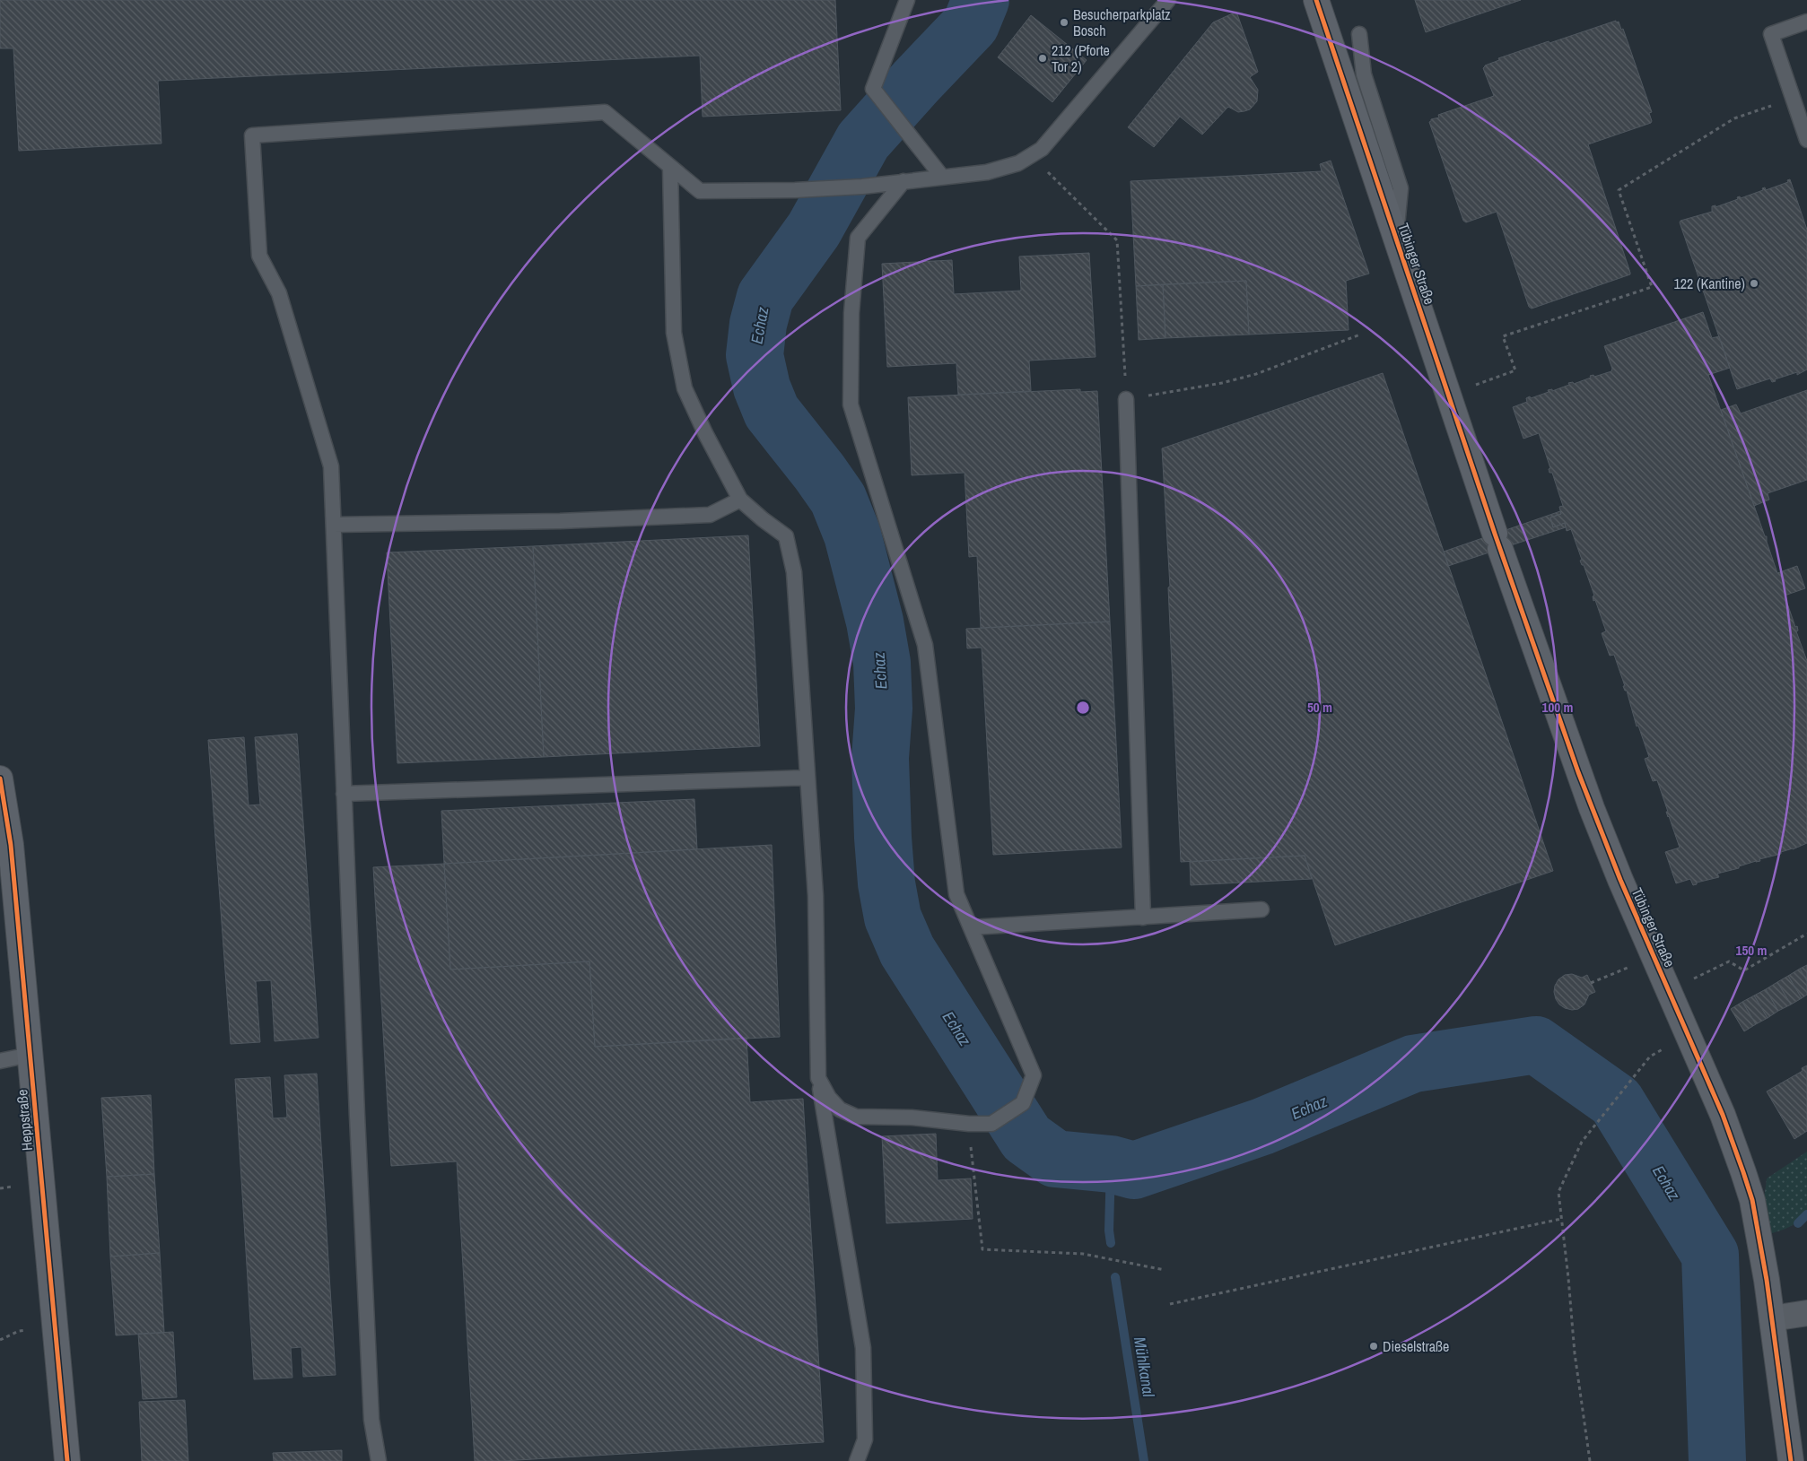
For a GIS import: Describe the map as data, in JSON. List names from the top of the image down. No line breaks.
{"streets":{"main road":["Tübinger Straße","Heppstraße"]},"water":["Echaz","Mühlkanal"],"places":["Besucherparkplatz Bosch","212 (Pforte Tor 2)","122 (Kantine)","Dieselstraße"],"rings":["50 m","100 m","150 m"]}
